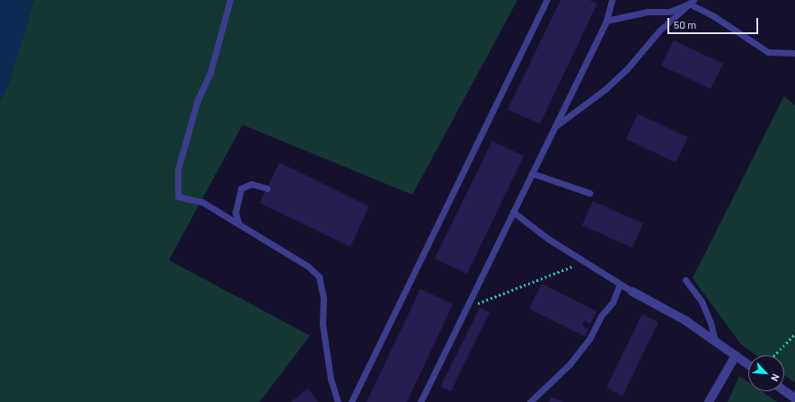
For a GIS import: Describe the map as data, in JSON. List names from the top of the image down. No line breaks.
{"scale_bar":"50 m","north":"bottom right"}
